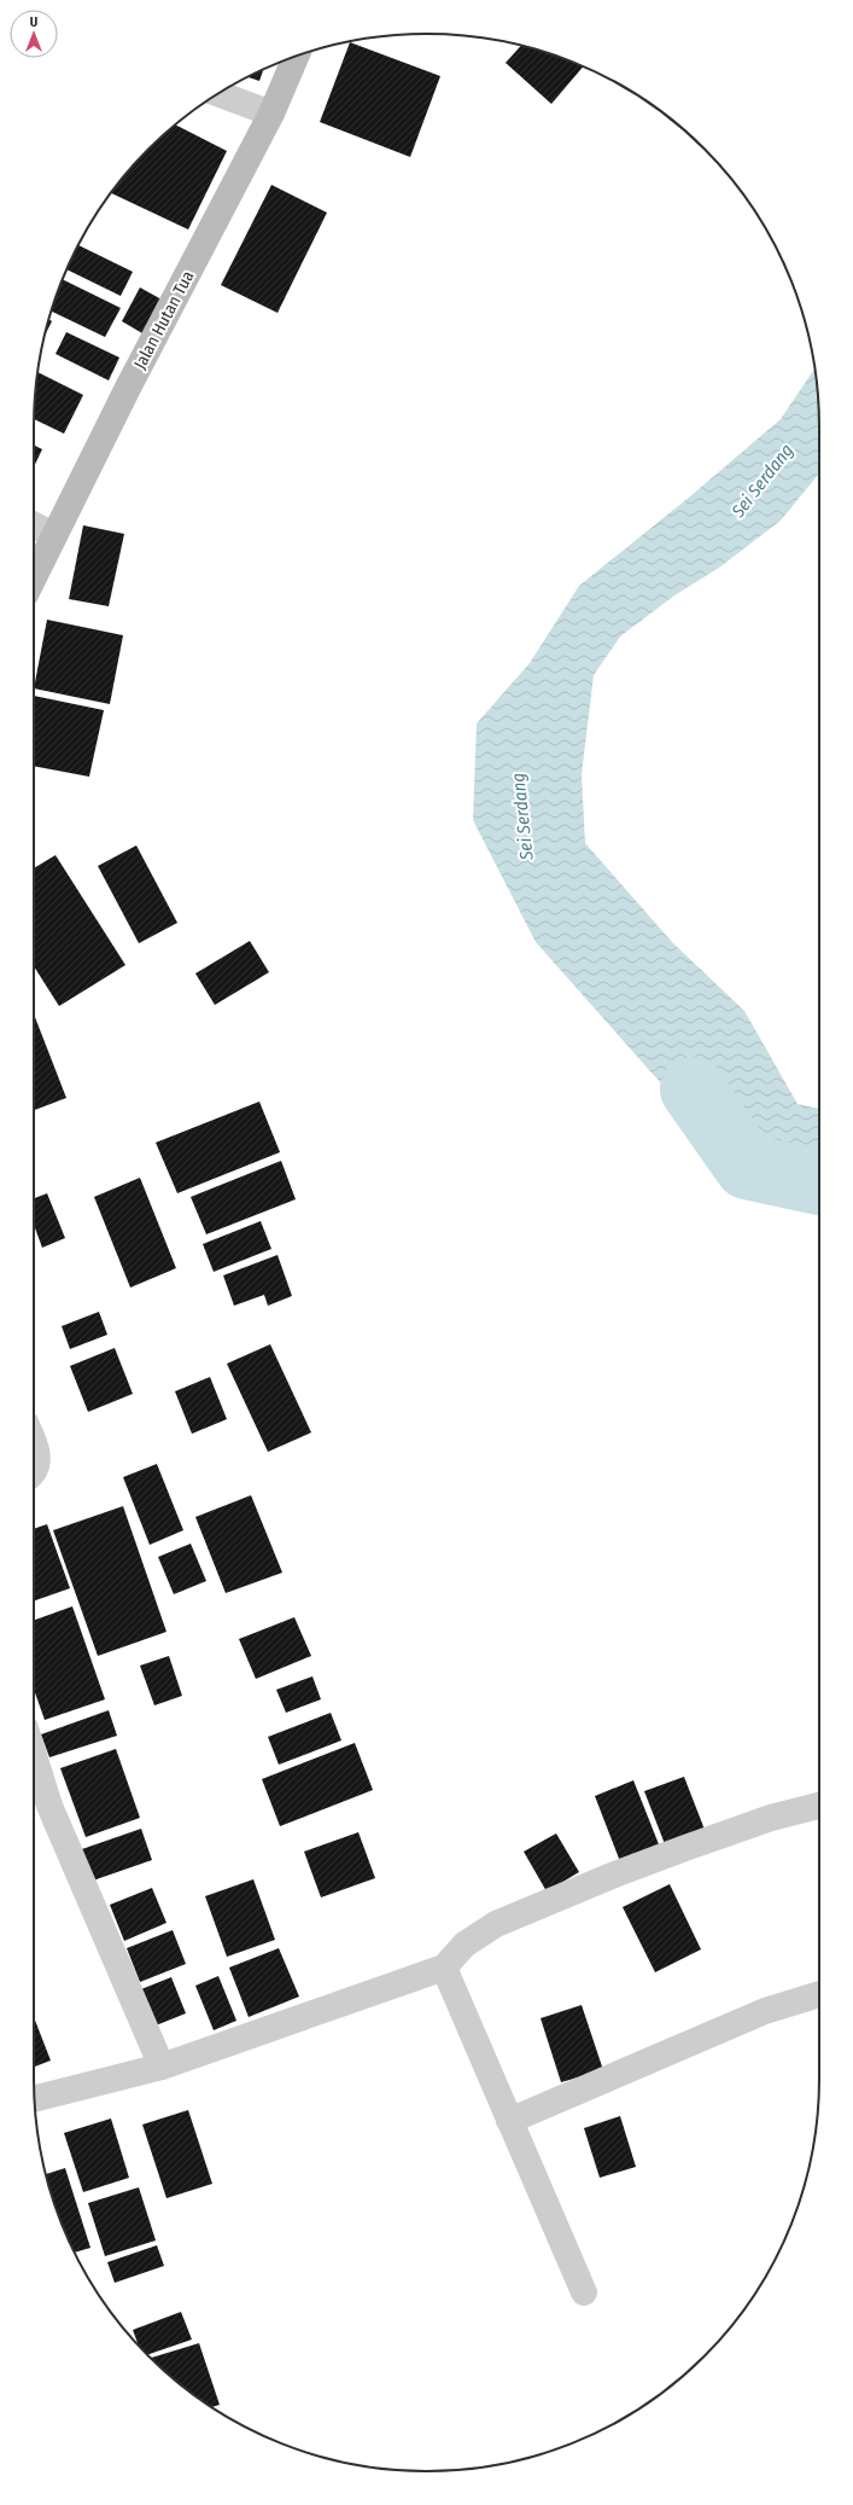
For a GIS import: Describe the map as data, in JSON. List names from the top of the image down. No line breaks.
{"streets":{"street":["Jalan Hutan Tua"]},"water":["Sei Serdang"],"north":"top"}
